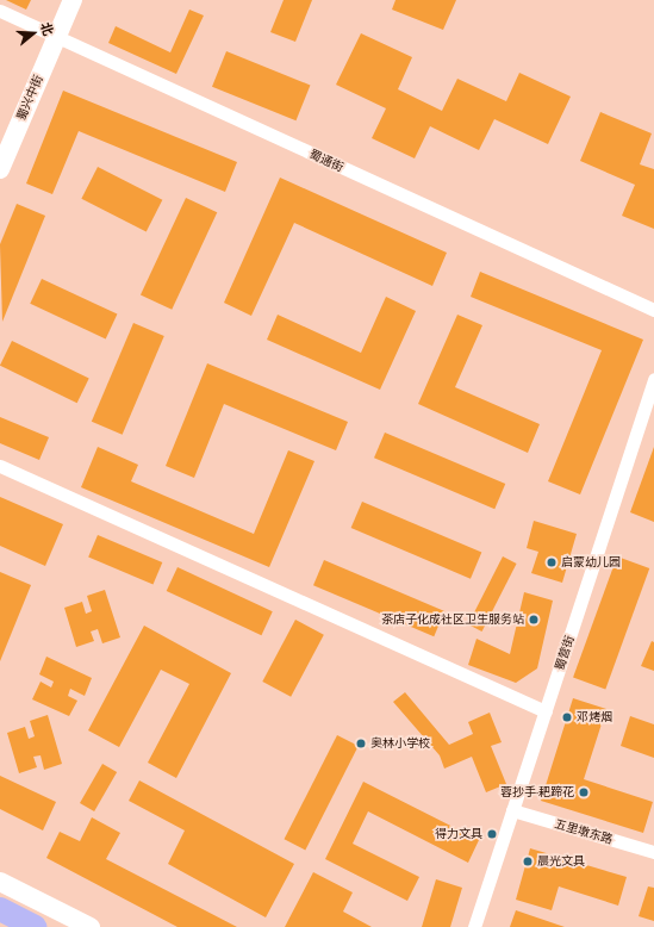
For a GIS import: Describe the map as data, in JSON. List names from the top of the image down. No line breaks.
{"streets":{"street":["蜀兴中街","蜀通街","蜀营街","五里墩东路"]},"crossings":[["蜀兴中街","蜀通街"],["蜀营街","五里墩东路"]],"places":["启蒙幼儿园","茶店子化成社区卫生服务站","邓烤烟","奥林小学校","蓉抄手·耙蹄花","得力文具","晨光文具"],"north":"right"}
